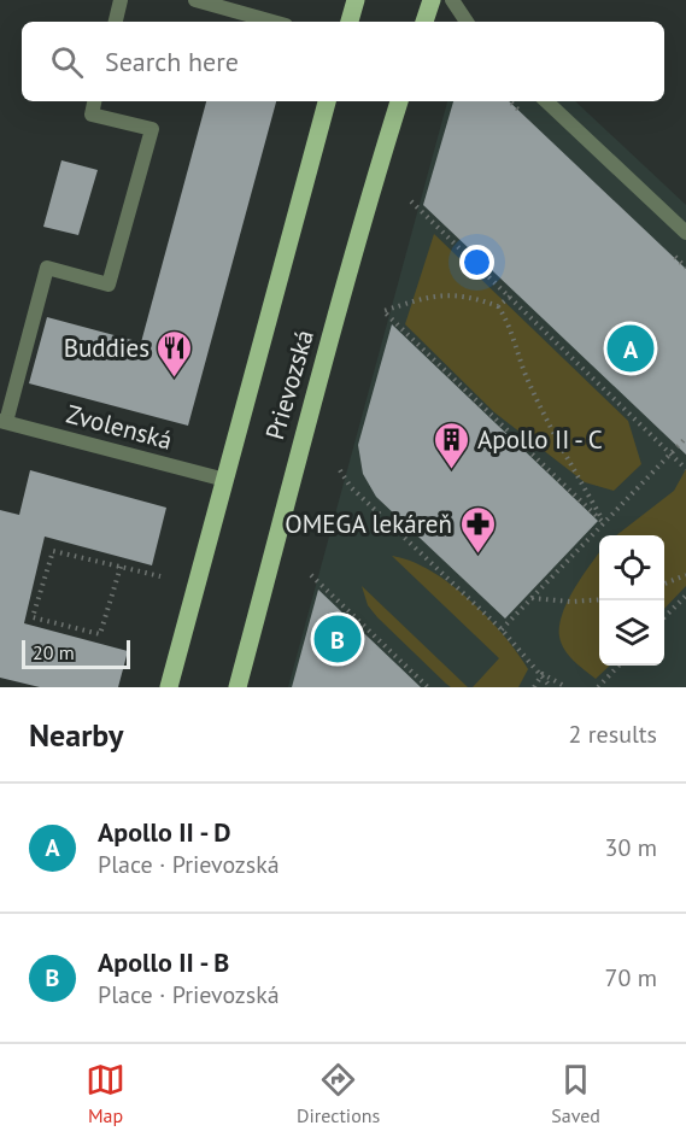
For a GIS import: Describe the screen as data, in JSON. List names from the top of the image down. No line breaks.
{"streets":{"main road":["Prievozská"],"street":["Zvolenská"]},"crossings":[["Prievozská","Zvolenská"]],"places":{"restaurant":["Buddies"],"building":["Apollo II - C"],"pharmacy":["OMEGA lekáreň"]},"scale_bar":"20 m","page":{"search":"Search here","pins":["A","B"],"scale":"20 m","heading":["Nearby","2 results"],"list":[{"mark":"A","name":"Apollo II - D","note":"Place · Prievozská","value":"30 m"},{"mark":"B","name":"Apollo II - B","note":"Place · Prievozská","value":"70 m"}],"nav":["Map","Directions","Saved"]}}
